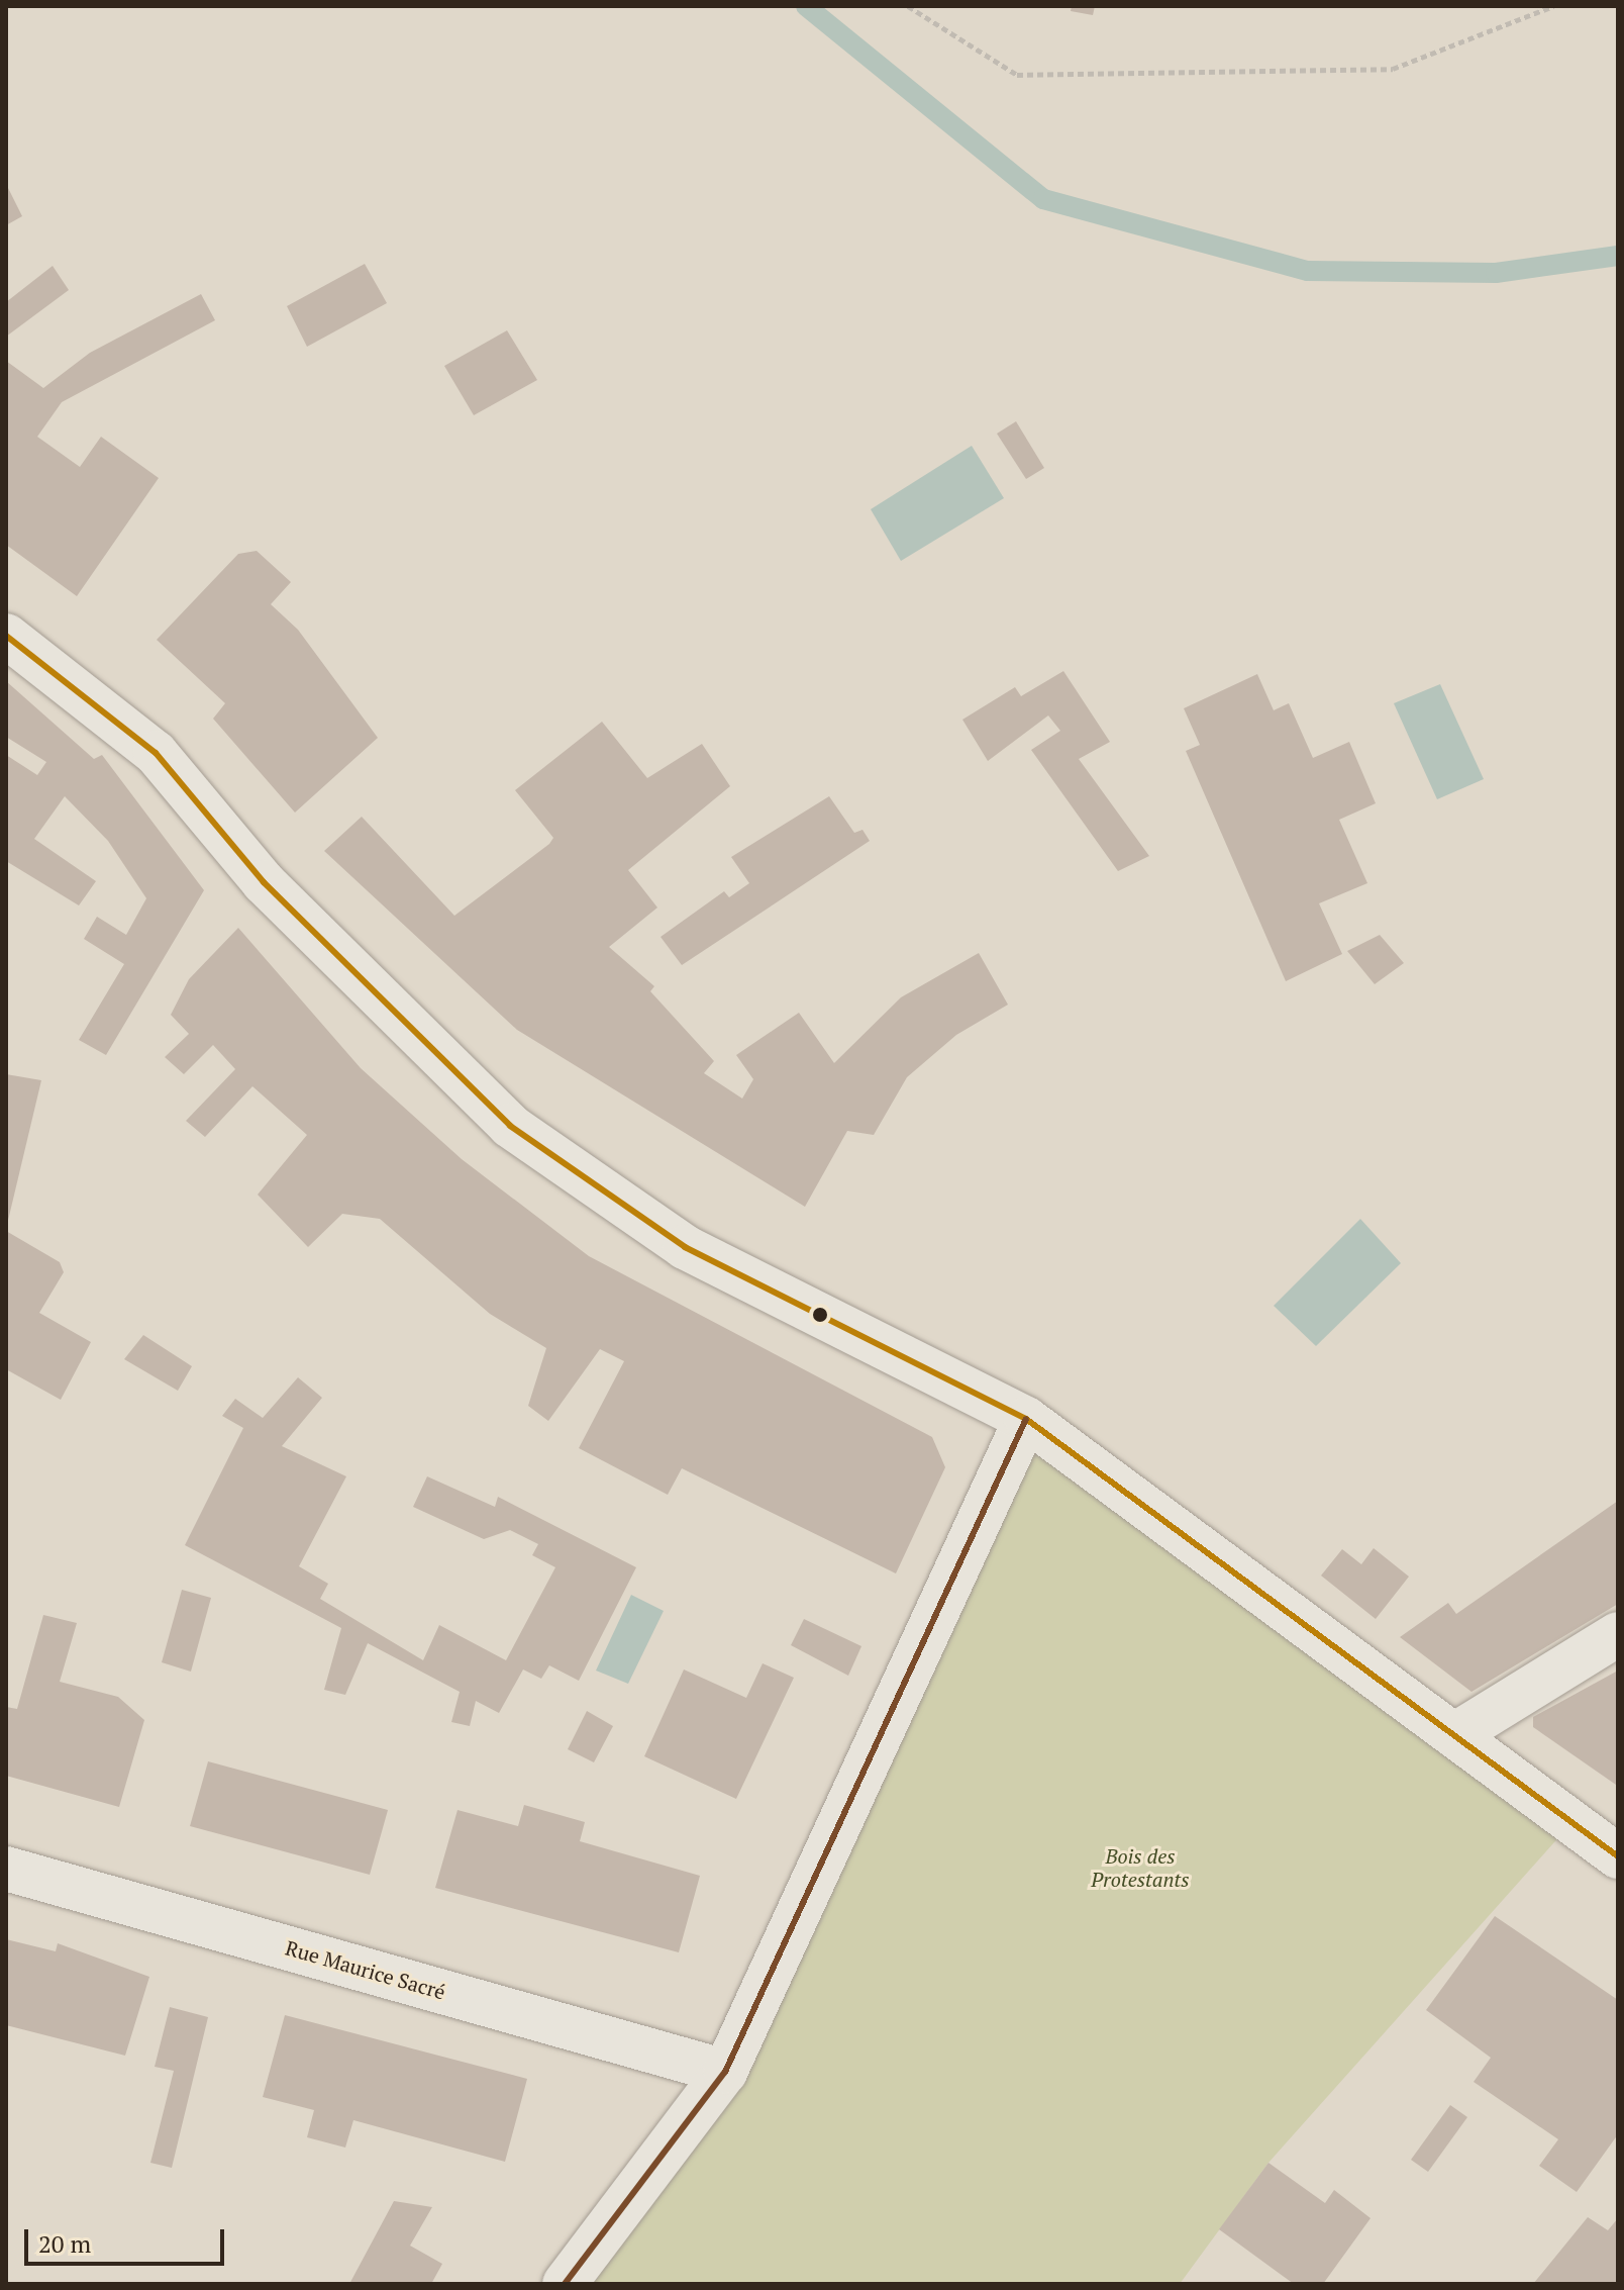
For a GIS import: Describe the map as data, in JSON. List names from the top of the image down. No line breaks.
{"streets":{"main road":["Rue Maurice Sacré"]},"parks":["Bois des Protestants"],"scale_bar":"20 m"}
